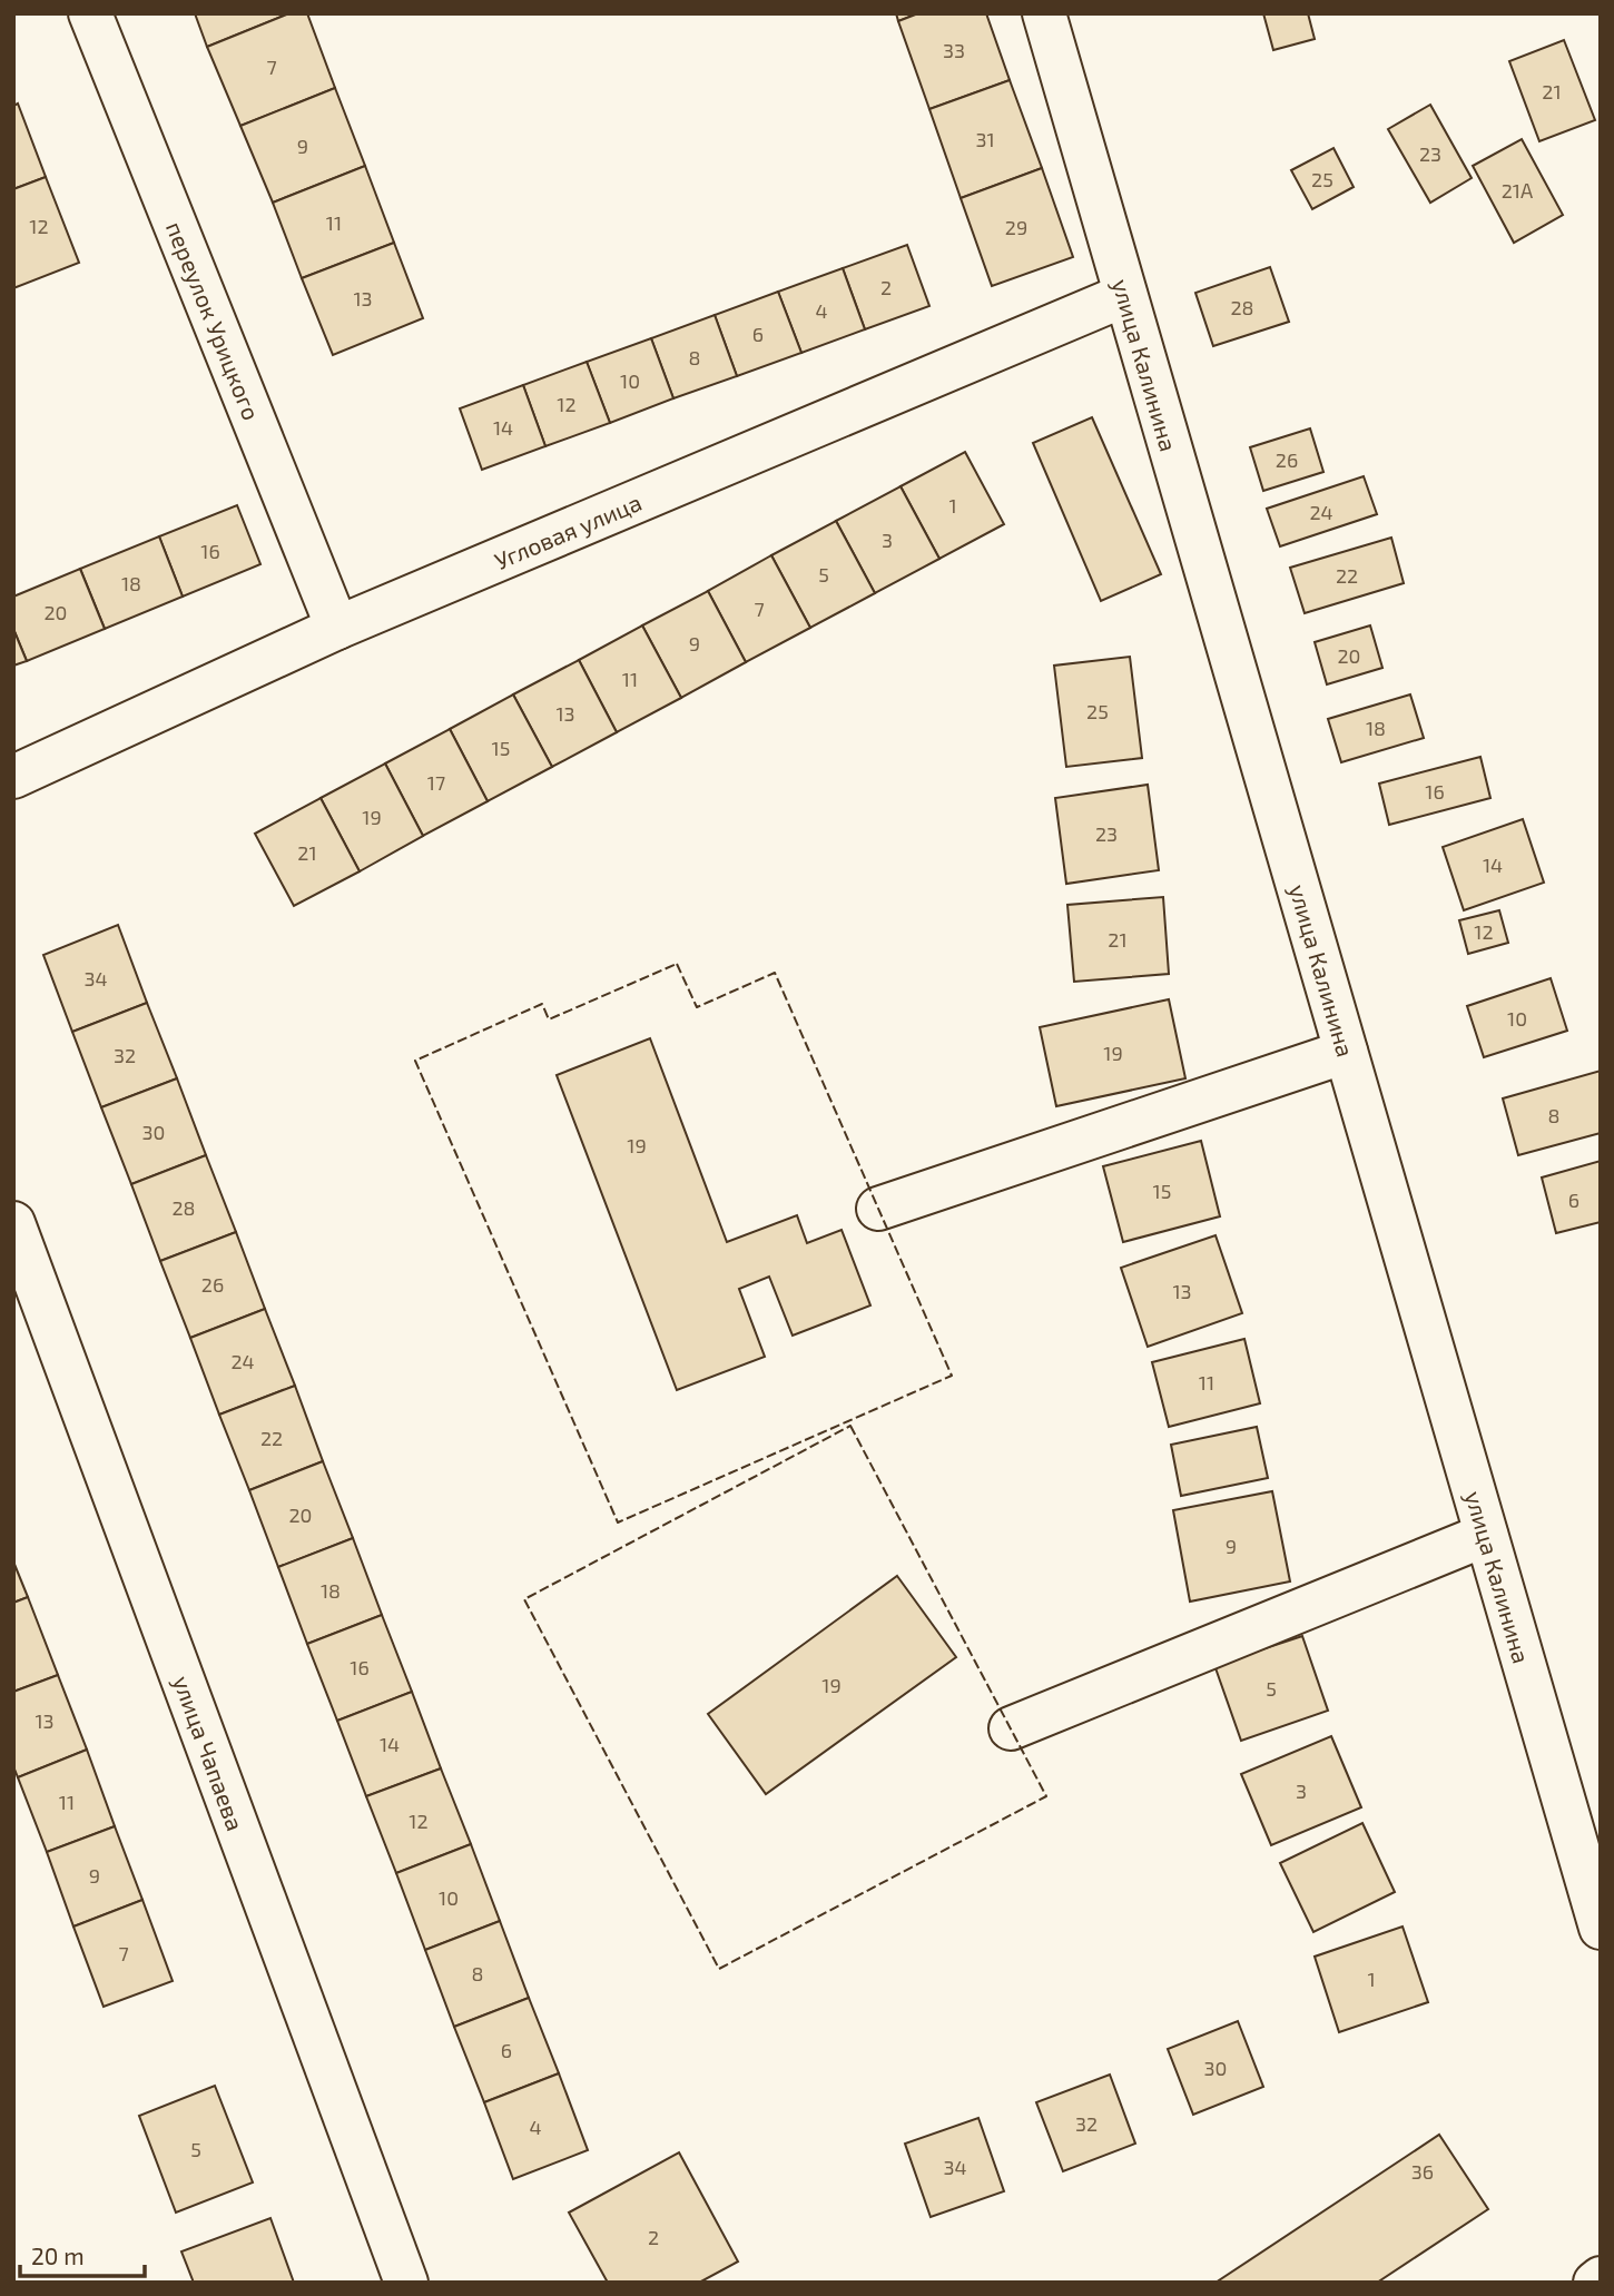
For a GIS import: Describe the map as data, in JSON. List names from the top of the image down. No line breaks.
{"streets":{"street":["переулок Урицкого","улица Калинина","Угловая улица","улица Чапаева"]},"crossings":[["переулок Урицкого","Угловая улица"],["улица Калинина","Угловая улица"]],"house_numbers":["33","7","21","31","9","23","25","21А","11","12","29","2","13","28","4","6","8","10","12","14","26","1","24","3","16","5","22","18","7","20","9","20","11","25","13","18","15","17","16","19","23","21","14","12","21","34","10","19","32","8","30","19","15","6","28","26","13","24","11","22","20","9","18","16","19","5","13","14","3","11","12","9","10","7","8","1","6","30","32","4","5","34","36","2"],"scale_bar":"20 m"}
